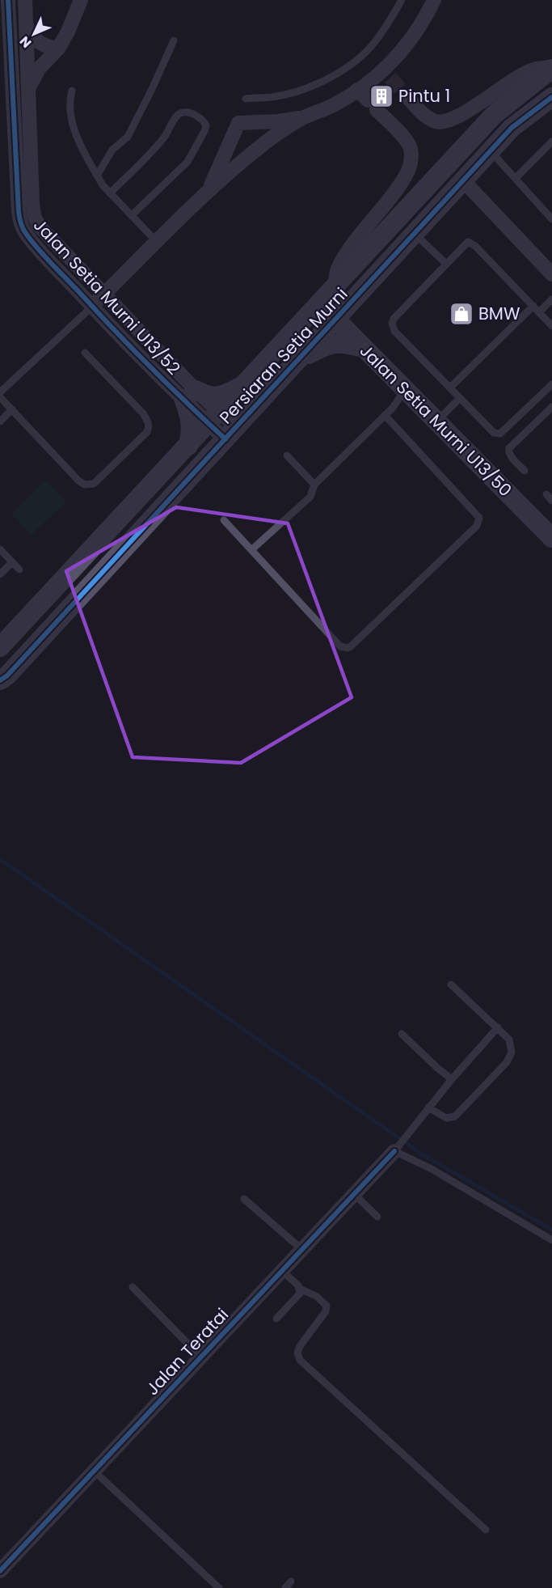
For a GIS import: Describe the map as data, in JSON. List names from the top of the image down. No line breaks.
{"streets":{"street":["Jalan Setia Murni U13/52","Persiaran Setia Murni","Jalan Setia Murni U13/50","Jalan Teratai"]},"crossings":[["Jalan Setia Murni U13/52","Persiaran Setia Murni"],["Persiaran Setia Murni","Jalan Setia Murni U13/50"]],"places":{"building":["Pintu 1"],"shop":["BMW"]},"north":"bottom left"}
